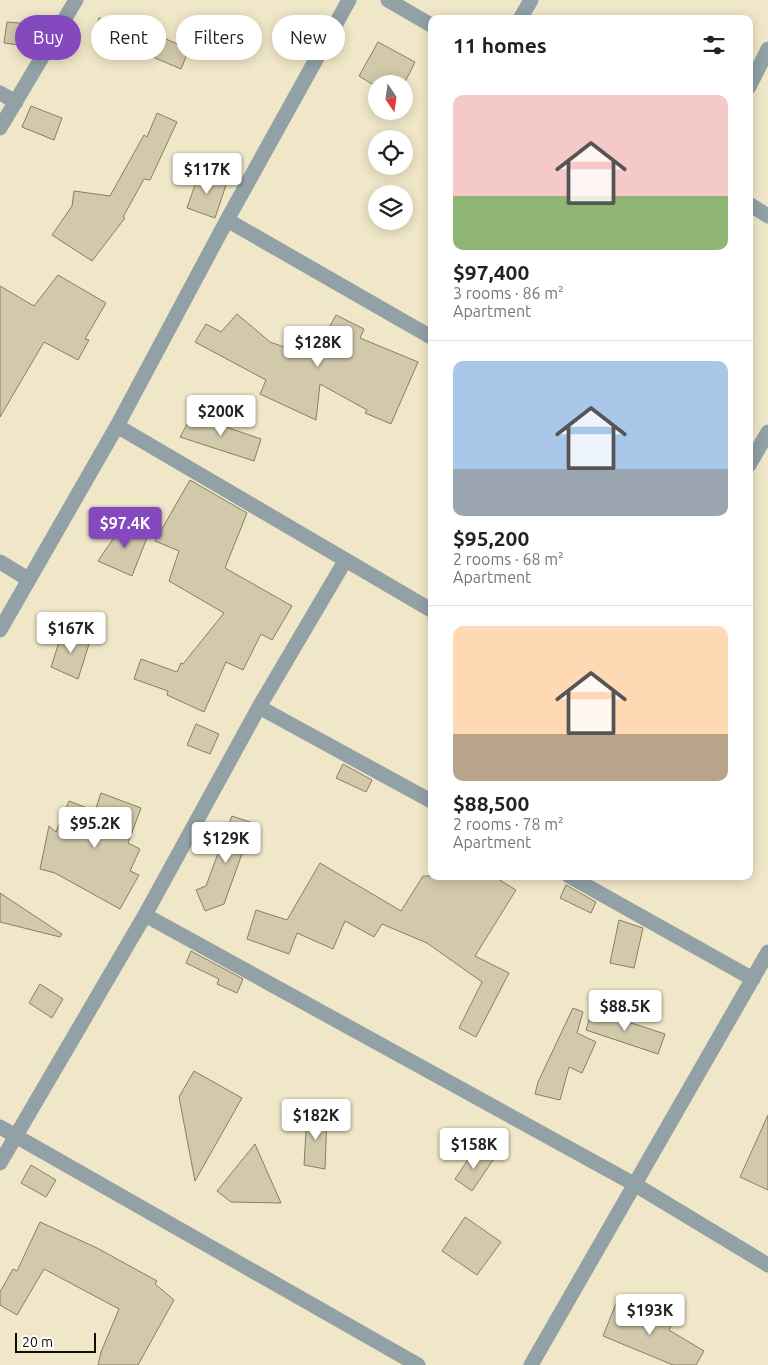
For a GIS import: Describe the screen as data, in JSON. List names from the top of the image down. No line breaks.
{"scale_bar":"20 m","north":"bottom","page":{"chip":["Buy","Rent","Filters","New"],"heading":"11 homes","list":[{"name":"$97,400","note":"3 rooms · 86 m² · Apartment"},{"name":"$95,200","note":"2 rooms · 68 m² · Apartment"},{"name":"$88,500","note":"2 rooms · 78 m² · Apartment"}],"price":["$117K","$128K","$200K","$97.4K","$167K","$95.2K","$129K","$88.5K","$182K","$158K","$193K"],"scale":"20 m"}}
